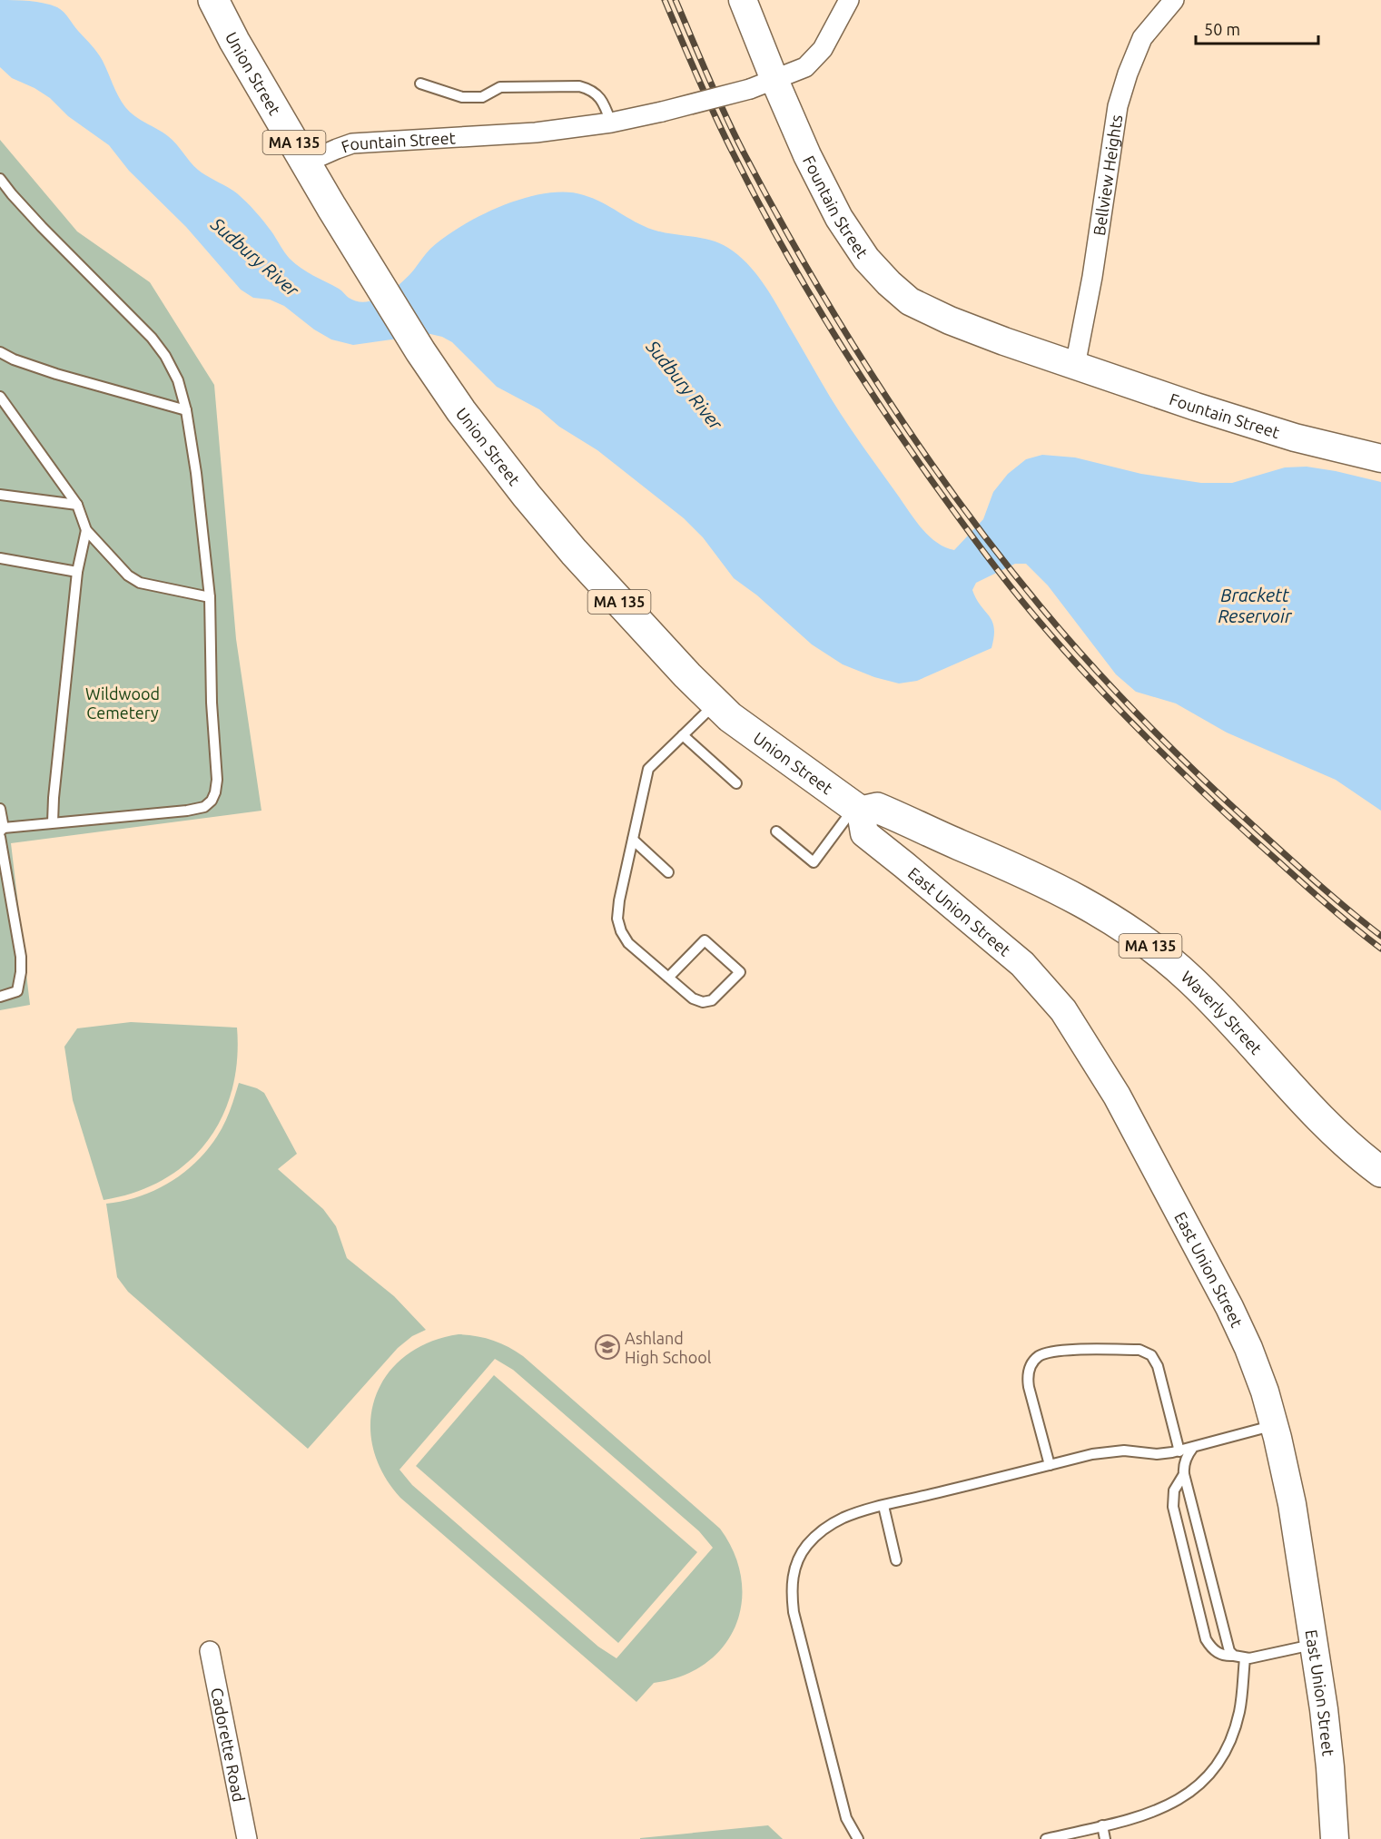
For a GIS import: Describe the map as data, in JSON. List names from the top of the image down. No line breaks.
{"streets":{"main road":["Union Street","MA 135","Waverly Street"],"street":["Fountain Street","Bellview Heights","East Union Street","Cadorette Road"]},"crossings":[["Union Street","Fountain Street"],["Union Street","East Union Street"],["Union Street","Waverly Street"],["Fountain Street","Bellview Heights"],["East Union Street","Waverly Street"]],"water":["Sudbury River","Brackett Reservoir"],"parks":["Wildwood Cemetery"],"places":{"school or university":["Ashland High School"]},"scale_bar":"50 m"}
